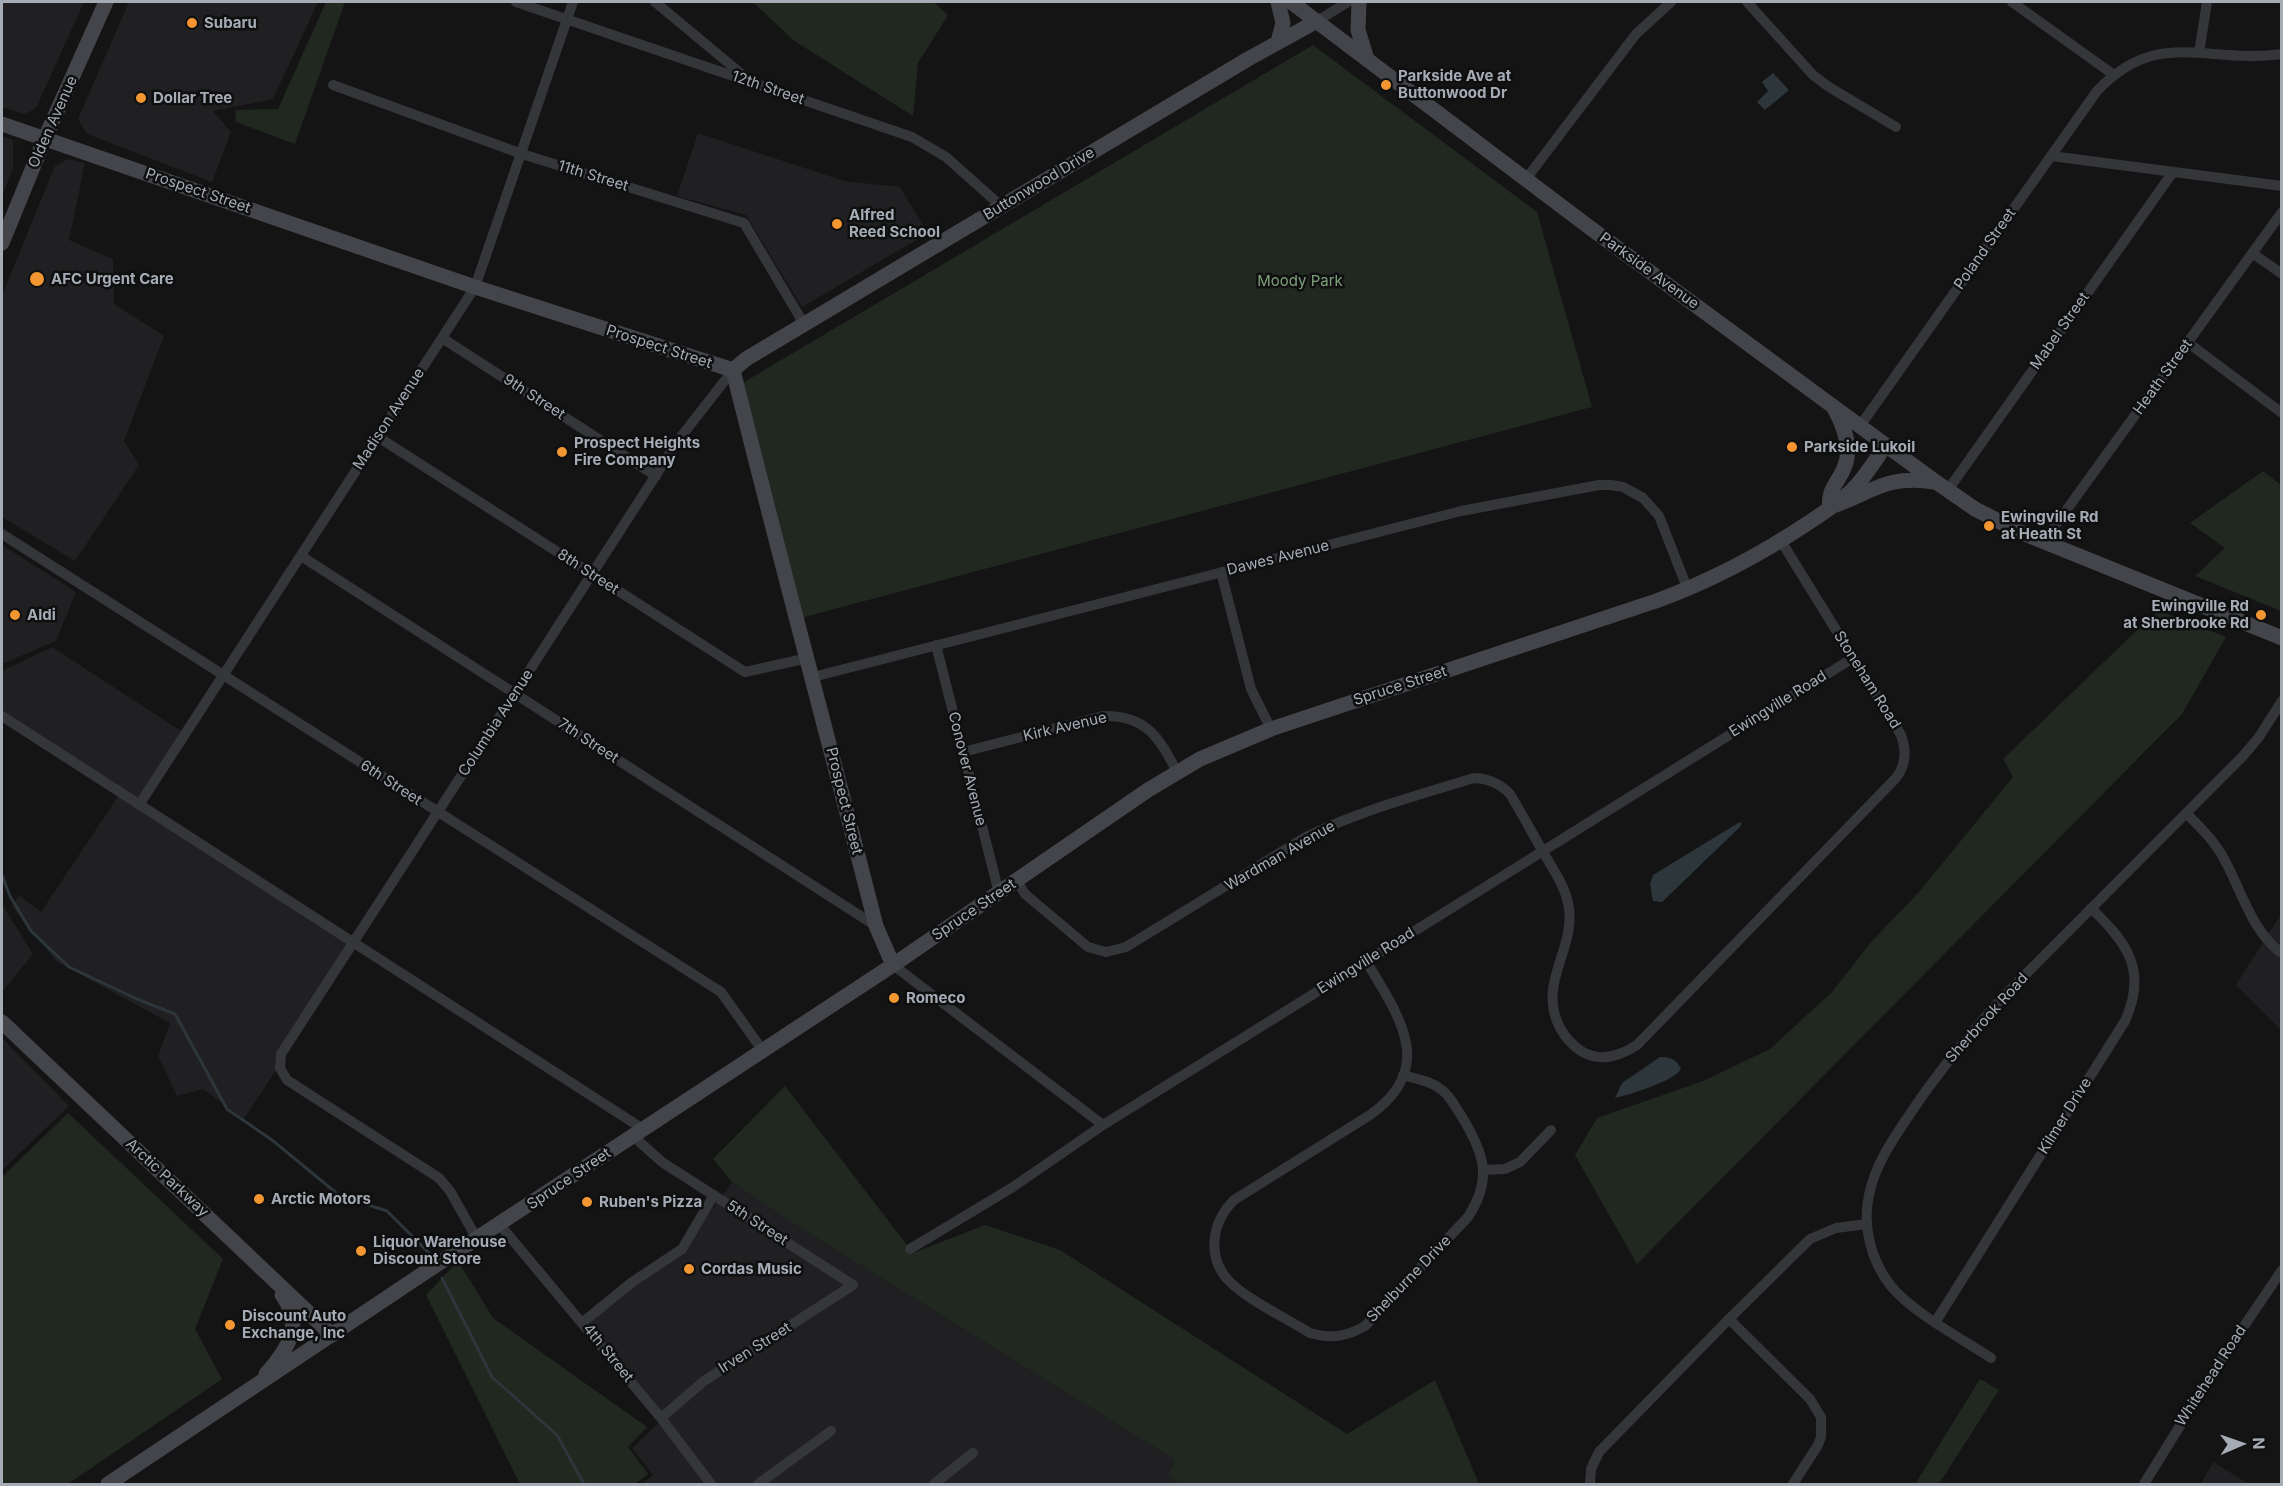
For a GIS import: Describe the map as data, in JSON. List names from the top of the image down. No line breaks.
{"streets":{"street":["12th Street","Olden Avenue","11th Street","Buttonwood Drive","Prospect Street","Poland Street","Parkside Avenue","Mabel Street","Heath Street","9th Street","Madison Avenue","Dawes Avenue","8th Street","Stoneham Road","Spruce Street","Ewingville Road","Columbia Avenue","Kirk Avenue","7th Street","Conover Avenue","6th Street","Wardman Avenue","Sherbrook Road","Kilmer Drive","Arctic Parkway","5th Street","Shelburne Drive","Irven Street","4th Street","Whitehead Road"]},"crossings":[["12th Street","Buttonwood Drive"],["12th Street","Madison Avenue"],["Olden Avenue","Prospect Street"],["11th Street","Buttonwood Drive"],["11th Street","Madison Avenue"],["Buttonwood Drive","Prospect Street"],["Buttonwood Drive","Parkside Avenue"],["Buttonwood Drive","Columbia Avenue"],["Prospect Street","Madison Avenue"],["Prospect Street","Dawes Avenue"],["Prospect Street","8th Street"],["Prospect Street","Spruce Street"],["Prospect Street","Columbia Avenue"],["Prospect Street","7th Street"],["Poland Street","Parkside Avenue"],["Parkside Avenue","Mabel Street"],["Parkside Avenue","Heath Street"],["Parkside Avenue","Spruce Street"],["9th Street","Madison Avenue"],["9th Street","Columbia Avenue"],["Madison Avenue","8th Street"],["Madison Avenue","7th Street"],["Madison Avenue","6th Street"],["Madison Avenue","5th Street"],["Dawes Avenue","Spruce Street"],["Dawes Avenue","Conover Avenue"],["8th Street","Columbia Avenue"],["Stoneham Road","Spruce Street"],["Stoneham Road","Ewingville Road"],["Stoneham Road","Wardman Avenue"],["Spruce Street","Columbia Avenue"],["Spruce Street","Kirk Avenue"],["Spruce Street","Conover Avenue"],["Spruce Street","6th Street"],["Spruce Street","Wardman Avenue"],["Spruce Street","Arctic Parkway"],["Spruce Street","5th Street"],["Spruce Street","4th Street"],["Ewingville Road","Wardman Avenue"],["Ewingville Road","Shelburne Drive"],["Columbia Avenue","7th Street"],["Columbia Avenue","6th Street"],["Columbia Avenue","5th Street"],["Kirk Avenue","Conover Avenue"],["Sherbrook Road","Kilmer Drive"],["5th Street","Irven Street"],["Irven Street","4th Street"]],"parks":["Moody Park"],"places":["Subaru","Parkside Ave at Buttonwood Dr","Dollar Tree","Alfred Reed School","AFC Urgent Care","Parkside Lukoil","Prospect Heights Fire Company","Ewingville Rd at Heath St","Aldi","Ewingville Rd at Sherbrooke Rd","Romeco","Arctic Motors","Ruben's Pizza","Liquor Warehouse Discount Store","Cordas Music","Discount Auto Exchange, Inc"],"north":"right"}
